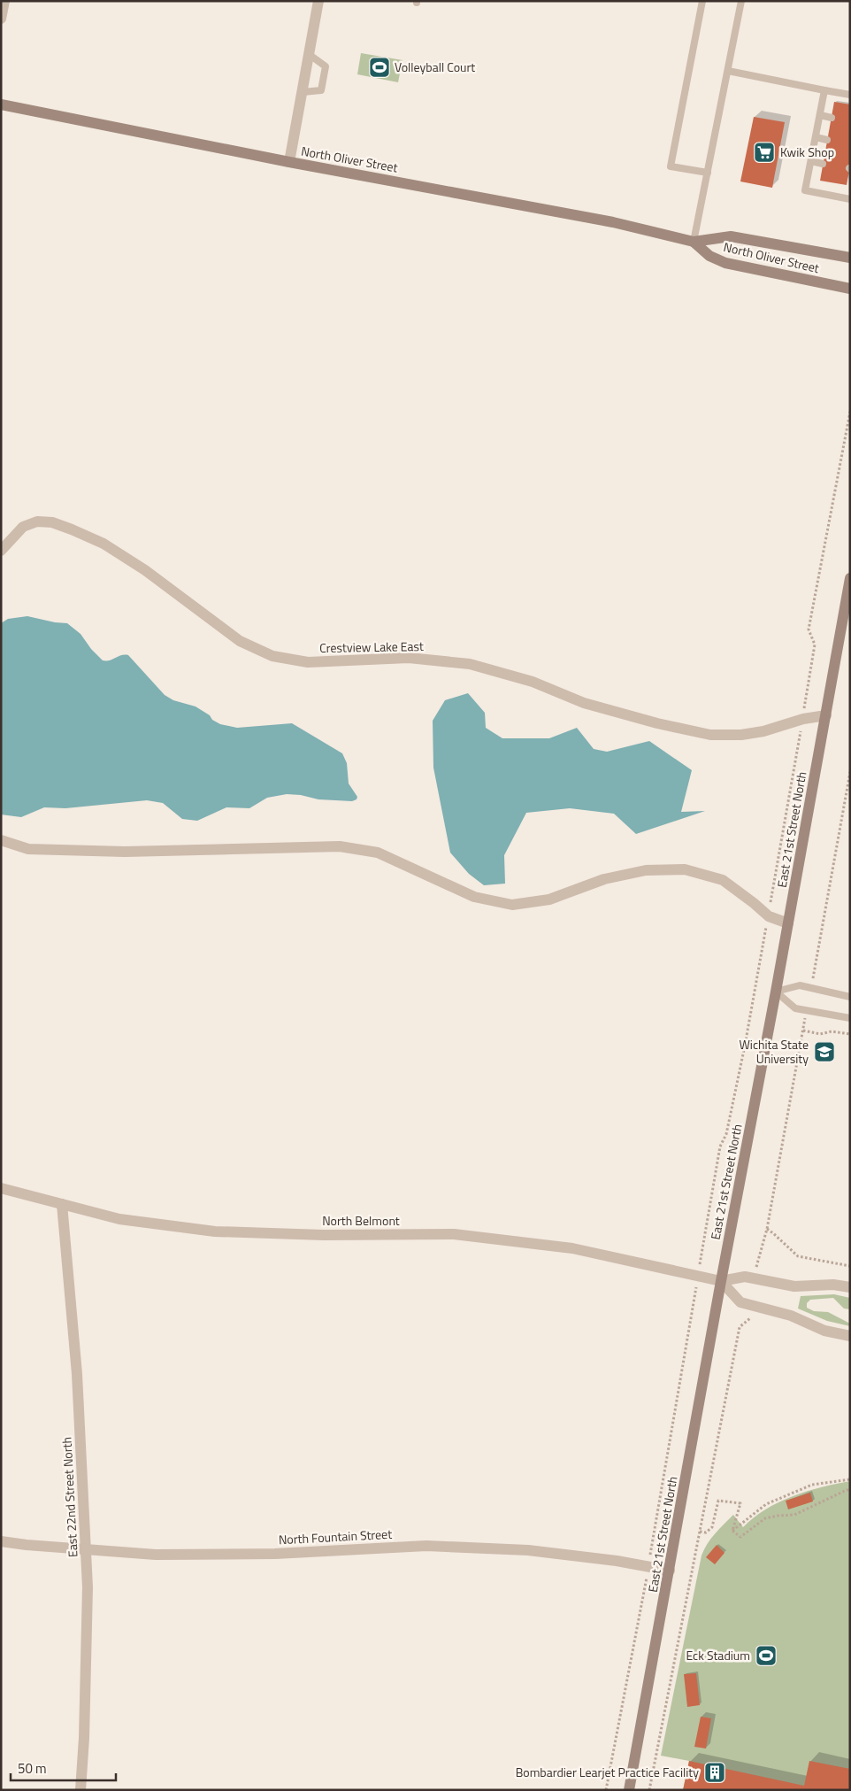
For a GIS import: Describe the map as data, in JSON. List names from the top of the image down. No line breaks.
{"streets":{"main road":["North Oliver Street","East 21st Street North"],"street":["Crestview Lake East","North Belmont","East 22nd Street North","North Fountain Street"]},"crossings":[["Crestview Lake East","East 21st Street North"],["East 21st Street North","North Belmont"],["East 21st Street North","North Fountain Street"],["North Belmont","East 22nd Street North"],["East 22nd Street North","North Fountain Street"]],"places":{"sports":["Volleyball Court","Eck Stadium"],"supermarket":["Kwik Shop"],"school or university":["Wichita State University"],"building":["Bombardier Learjet Practice Facility"]},"scale_bar":"50 m"}
